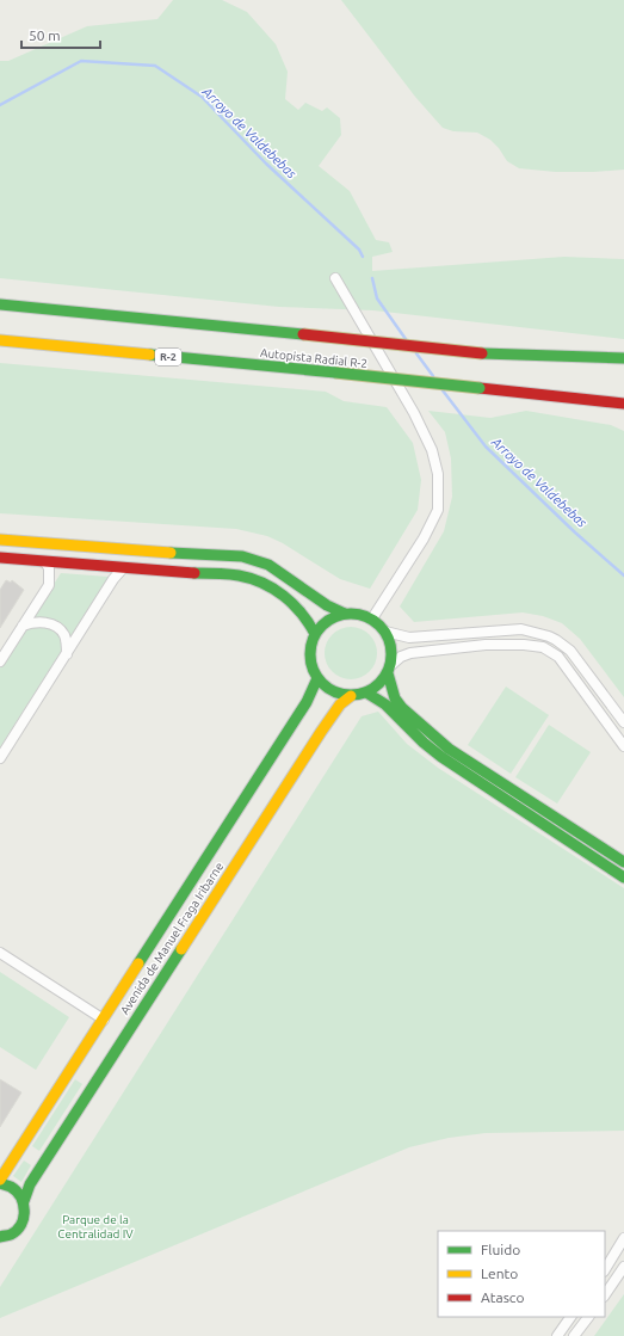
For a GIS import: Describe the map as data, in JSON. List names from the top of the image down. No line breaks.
{"streets":{"main road":["R-2","Autopista Radial R-2","Avenida de Manuel Fraga Iribarne"]},"water":["Arroyo de Valdebebas"],"parks":["Parque de la Centralidad IV"],"legend":["Fluido","Lento","Atasco"],"scale_bar":"50 m"}
